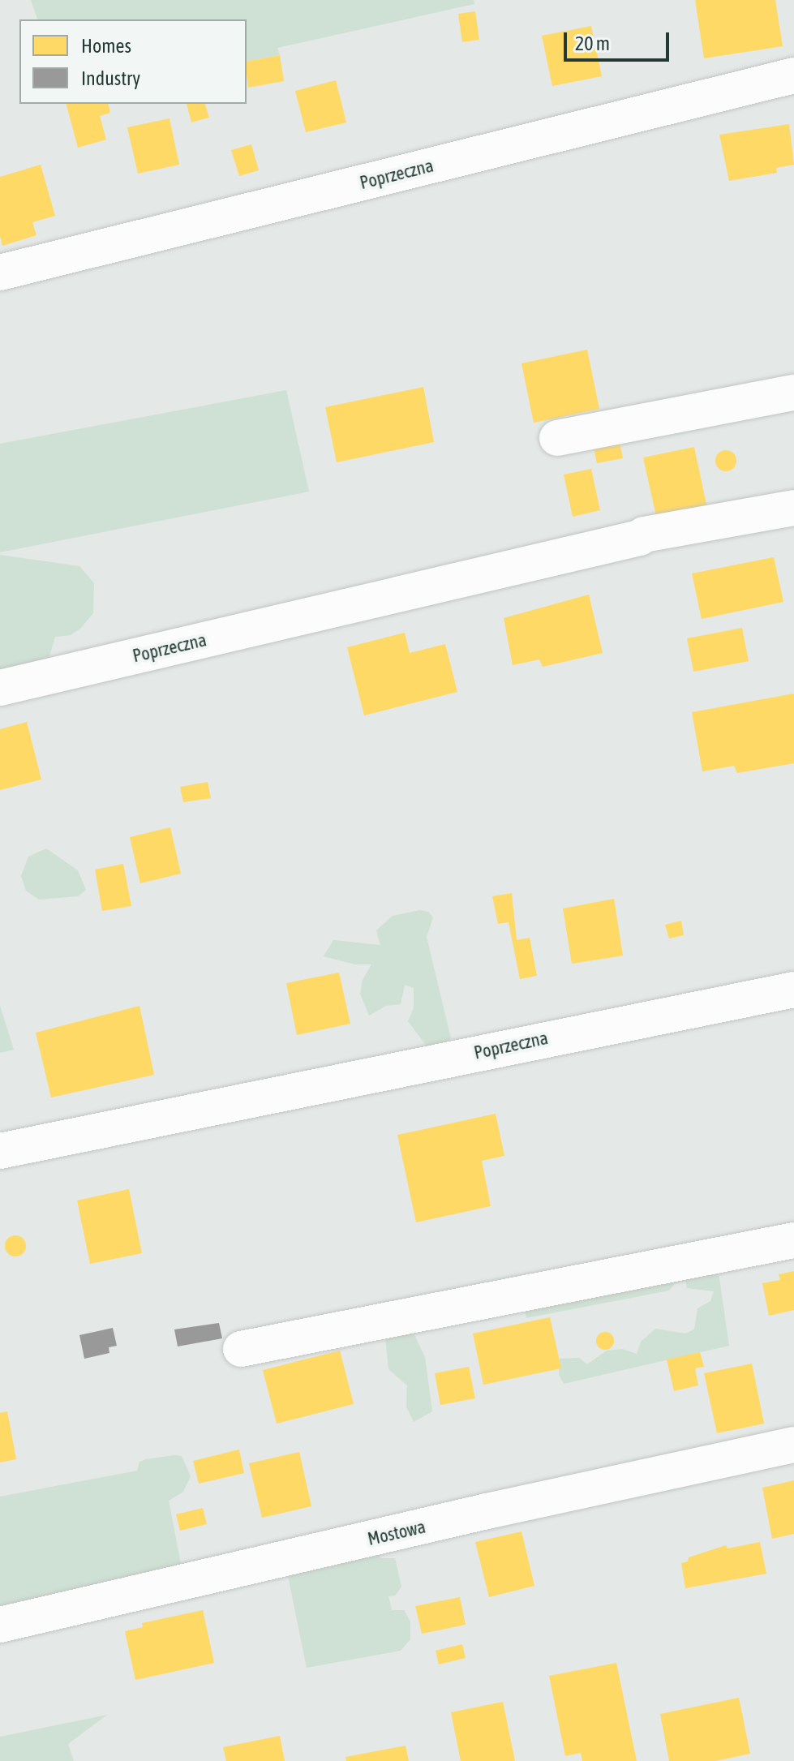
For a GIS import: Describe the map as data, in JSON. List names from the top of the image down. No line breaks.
{"streets":{"street":["Poprzeczna","Mostowa"]},"legend":["Homes","Industry"],"scale_bar":"20 m"}
